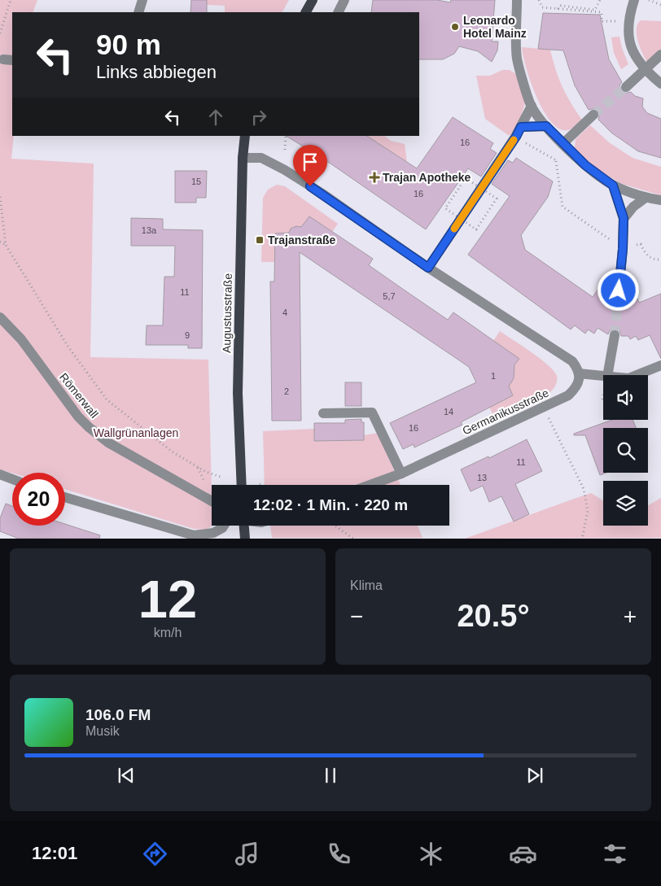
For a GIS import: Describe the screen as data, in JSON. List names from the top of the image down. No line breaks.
{"streets":{"main road":["Augustusstraße"],"street":["Römerwall","Germanikusstraße"]},"parks":["Wallgrünanlagen"],"places":{"other":["Leonardo Hotel Mainz"],"health":["Trajan Apotheke"],"transit":["Trajanstraße"]},"house_numbers":["16","15","16","13a","11","5,7","4","9","1","2","14","16","11","13"],"page":{"turn":["90 m","Links abbiegen"],"limit":"20","trip":"12:02 · 1 Min. · 220 m","tile":[["12","km/h"],"Klima"],"heat":["−","20.5°","+"],"song":["106.0 FM","Musik"],"tabs":"12:01"}}
